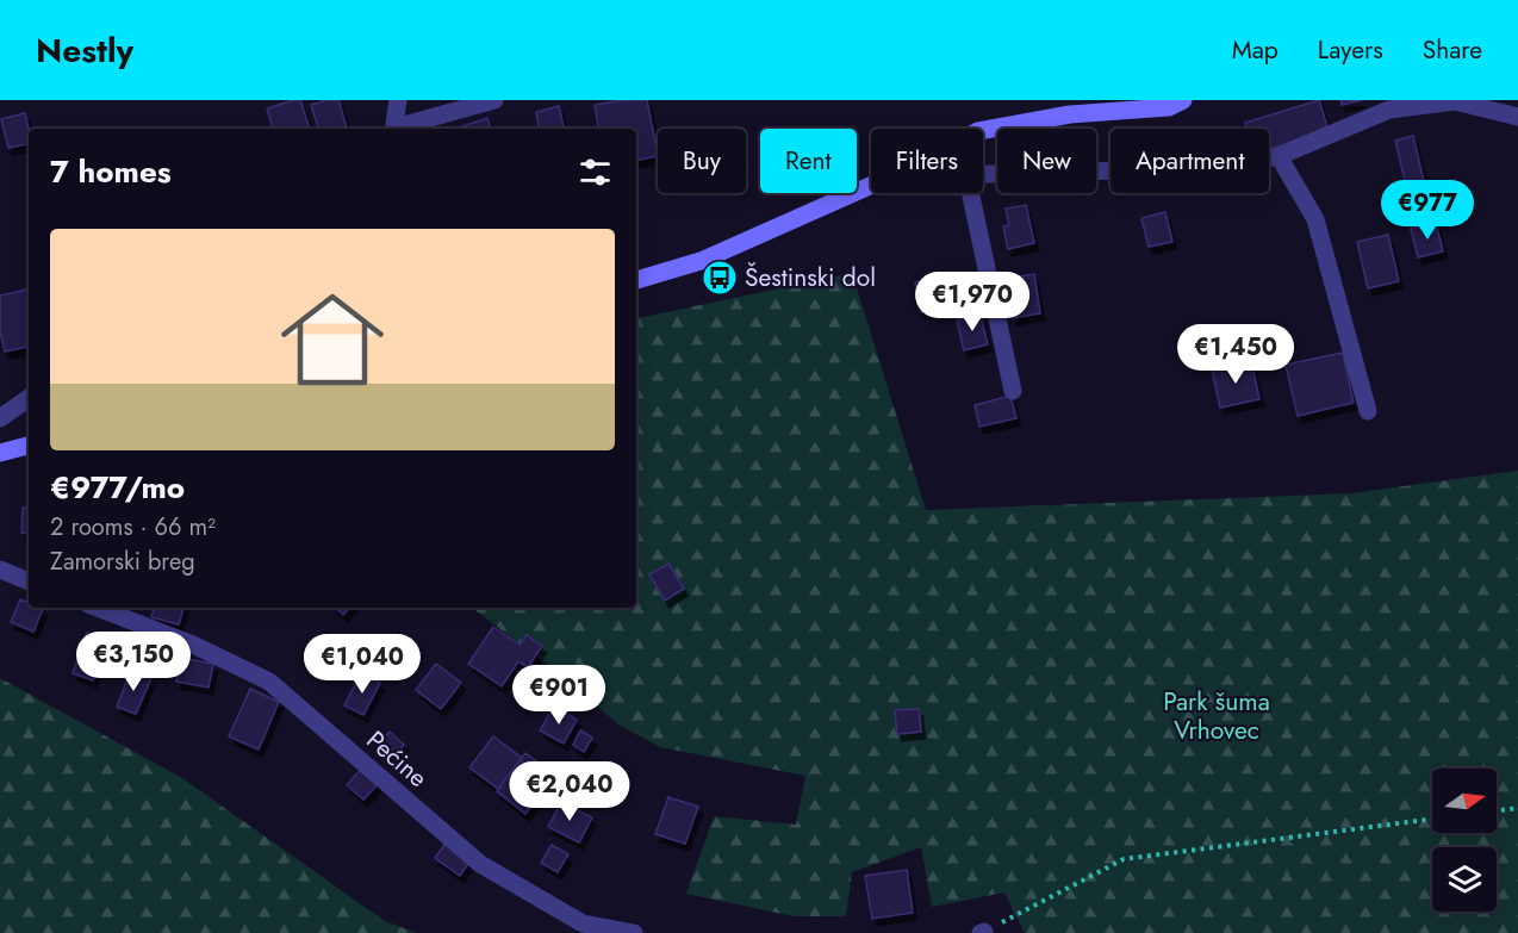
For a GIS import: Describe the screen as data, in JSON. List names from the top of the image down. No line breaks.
{"streets":{"street":["Pećine"]},"parks":["Park šuma Vrhovec"],"places":{"bus stop":["Šestinski dol"]},"north":"right","page":{"header":"Nestly","nav":["Map","Layers","Share"],"chip":["Buy","Rent","Filters","New","Apartment"],"heading":"7 homes","price":["€977","€1,970","€1,450","€3,150","€1,040","€901","€2,040"],"list":[{"name":"€977/mo","note":"2 rooms · 66 m² · Zamorski breg"}]}}
